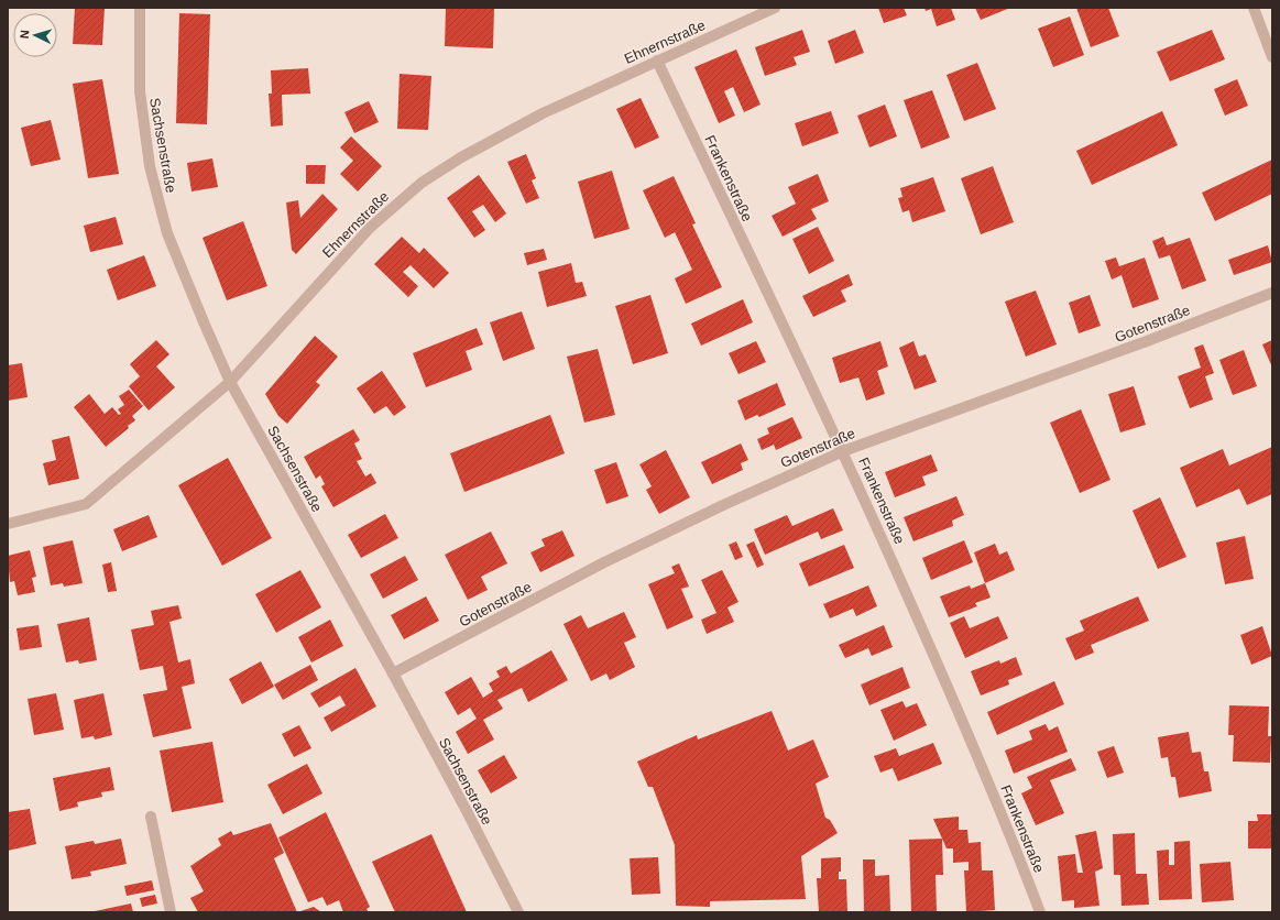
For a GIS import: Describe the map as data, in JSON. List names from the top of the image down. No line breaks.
{"streets":{"street":["Ehnernstraße","Sachsenstraße","Frankenstraße","Gotenstraße"]},"crossings":[["Ehnernstraße","Sachsenstraße"],["Ehnernstraße","Frankenstraße"],["Sachsenstraße","Gotenstraße"],["Frankenstraße","Gotenstraße"]],"north":"left"}
